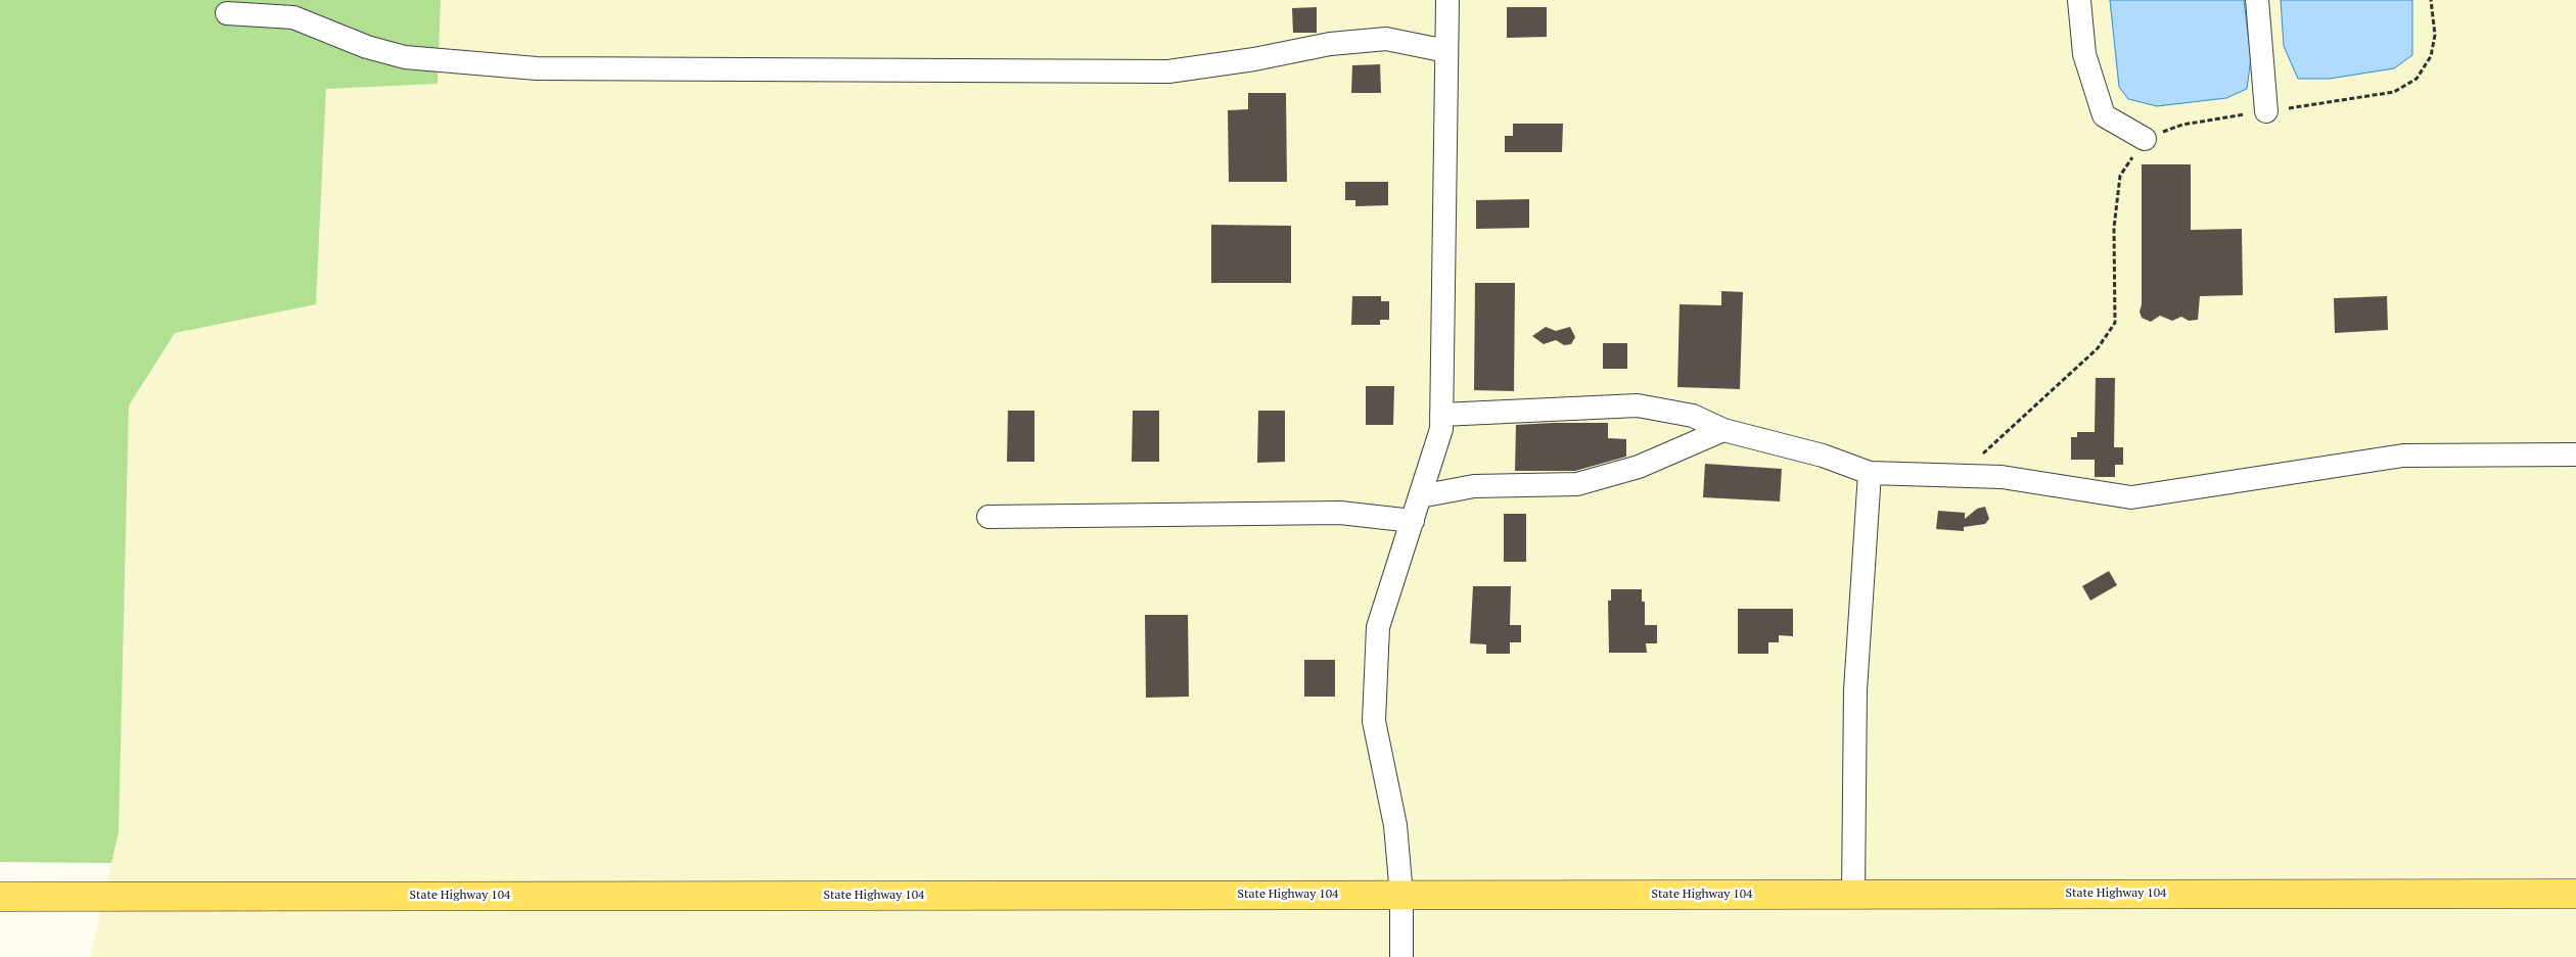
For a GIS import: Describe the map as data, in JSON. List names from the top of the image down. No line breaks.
{"streets":{"main road":["State Highway 104"]}}
